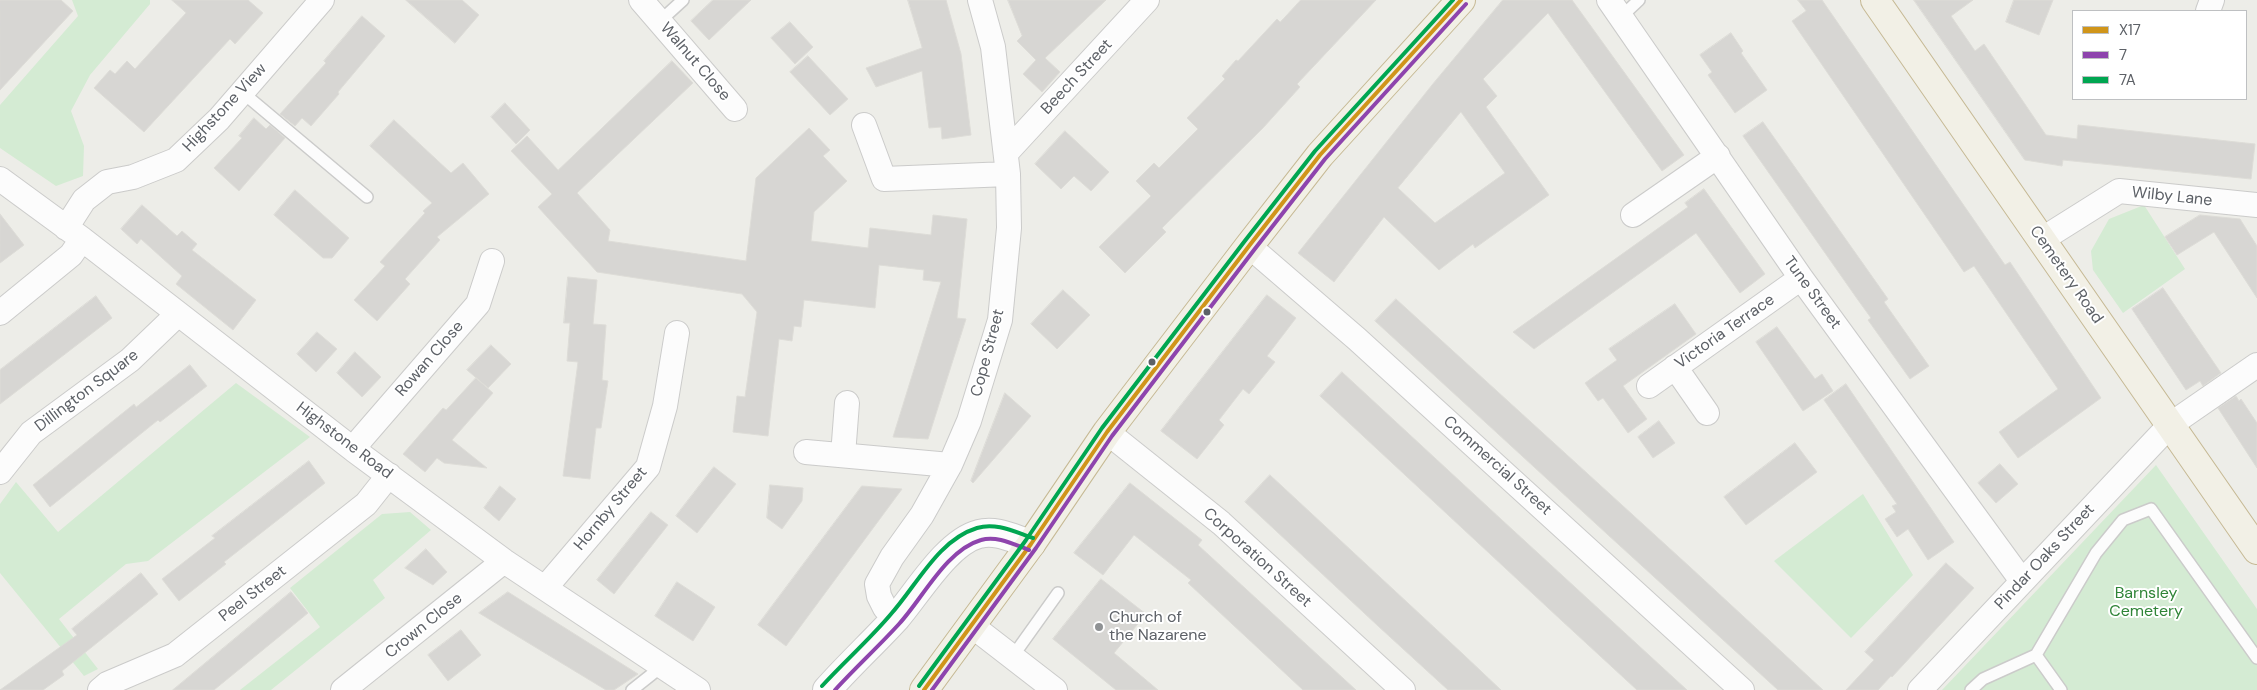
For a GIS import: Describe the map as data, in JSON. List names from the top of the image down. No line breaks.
{"streets":{"highway":["Cemetery Road"],"street":["Walnut Close","Beech Street","Highstone View","Wilby Lane","Tune Street","Victoria Terrace","Cope Street","Rowan Close","Dillington Square","Highstone Road","Commercial Street","Hornby Street","Pindar Oaks Street","Corporation Street","Peel Street","Crown Close"]},"crossings":[["Beech Street","Cope Street"],["Highstone View","Highstone Road"],["Wilby Lane","Cemetery Road"],["Cemetery Road","Pindar Oaks Street"],["Tune Street","Victoria Terrace"],["Tune Street","Pindar Oaks Street"],["Rowan Close","Highstone Road"],["Dillington Square","Highstone Road"],["Highstone Road","Hornby Street"],["Highstone Road","Peel Street"],["Highstone Road","Crown Close"]],"parks":["Barnsley Cemetery"],"places":["Church of the Nazarene"],"lines":["transit line X17","transit line 7A","transit line 7"],"legend":["X17","7","7A"]}
